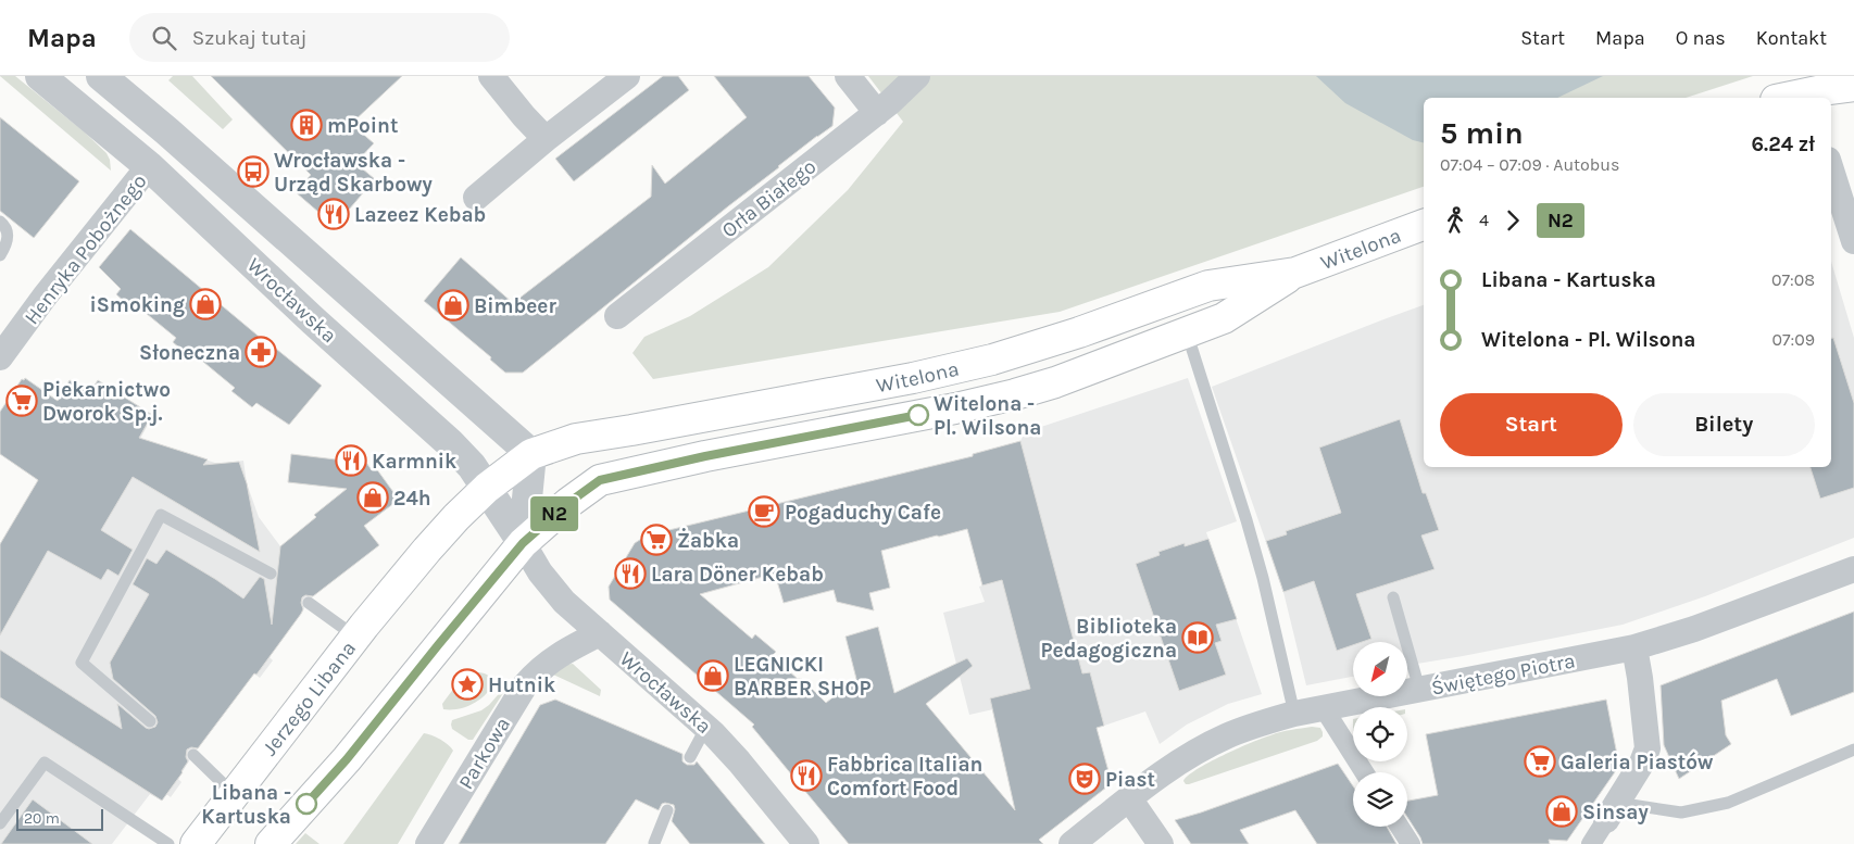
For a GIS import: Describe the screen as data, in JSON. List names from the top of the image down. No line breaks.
{"streets":{"main road":["Witelona","Jerzego Libana"],"street":["Orła Białego","Henryka Pobożnego","Wrocławska","Świętego Piotra","Parkowa"]},"crossings":[["Henryka Pobożnego","Wrocławska"],["Witelona","Wrocławska"],["Witelona","Jerzego Libana"],["Wrocławska","Jerzego Libana"],["Wrocławska","Parkowa"]],"places":{"building":["mPoint"],"bus stop":["Wrocławska - Urząd Skarbowy"],"restaurant":["Lazeez Kebab","Karmnik","Lara Döner Kebab","Fabbrica Italian Comfort Food"],"shop":["iSmoking","Bimbeer","24h","LEGNICKI BARBER SHOP","Sinsay"],"pharmacy":["Słoneczna"],"supermarket":["Piekarnictwo Dworok Sp.j.","Żabka","Galeria Piastów"],"other":["Witelona - Pl. Wilsona","Libana - Kartuska"],"cafe":["Pogaduchy Cafe"],"library":["Biblioteka Pedagogiczna"],"place":["Hutnik"],"theatre":["Piast"]},"lines":["bus line N2"],"scale_bar":"20 m","north":"bottom left","page":{"header":"Mapa","search":"Szukaj tutaj","nav":["Start","Mapa","O nas","Kontakt"],"on_map":"N2","heading":["5 min","07:04 – 07:09 · Autobus","6.24 zł"],"legs":["4","N2"],"list":[{"name":"Libana - Kartuska","value":"07:08"},{"name":"Witelona - Pl. Wilsona","value":"07:09"}],"buttons":["Start","Bilety"],"scale":"20 m"}}
